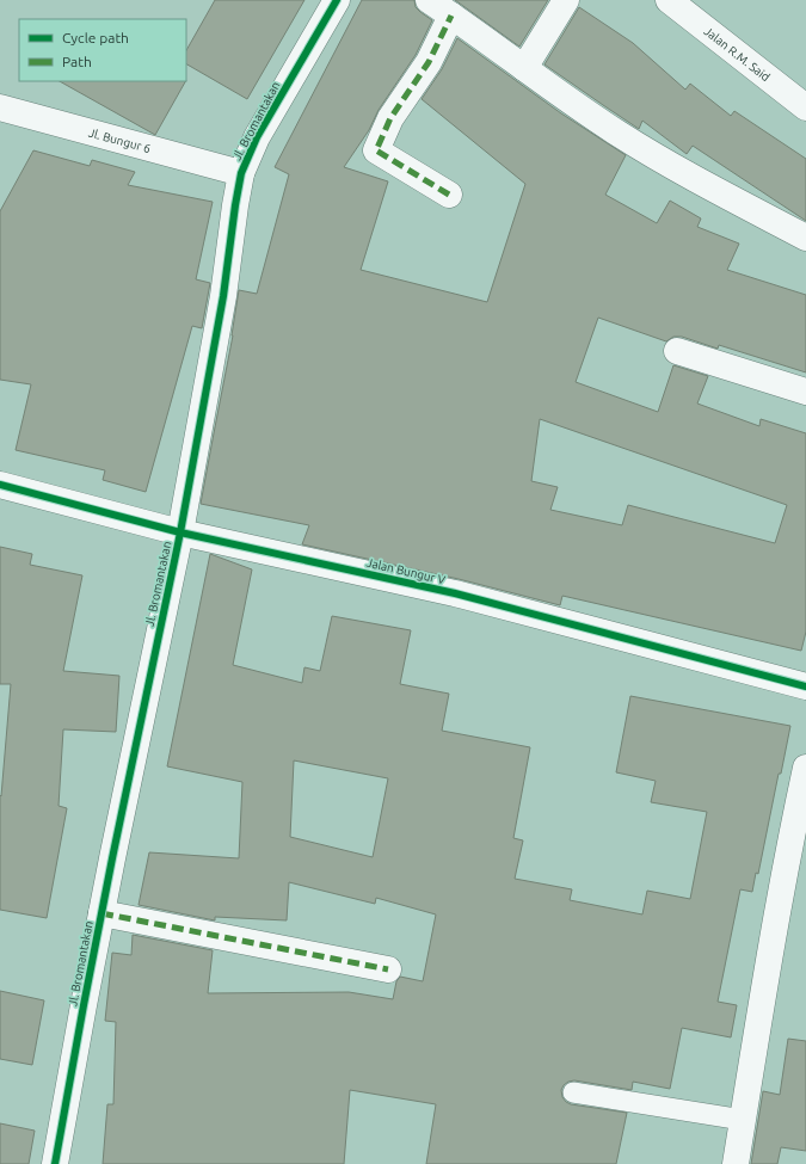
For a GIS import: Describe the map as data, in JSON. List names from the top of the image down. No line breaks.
{"streets":{"street":["Jalan R.M. Said","Jl. Bromantakan","Jl. Bungur 6","Jalan Bungur V"]},"crossings":[["Jl. Bromantakan","Jl. Bungur 6"],["Jl. Bromantakan","Jalan Bungur V"]],"legend":["Cycle path","Path"]}
